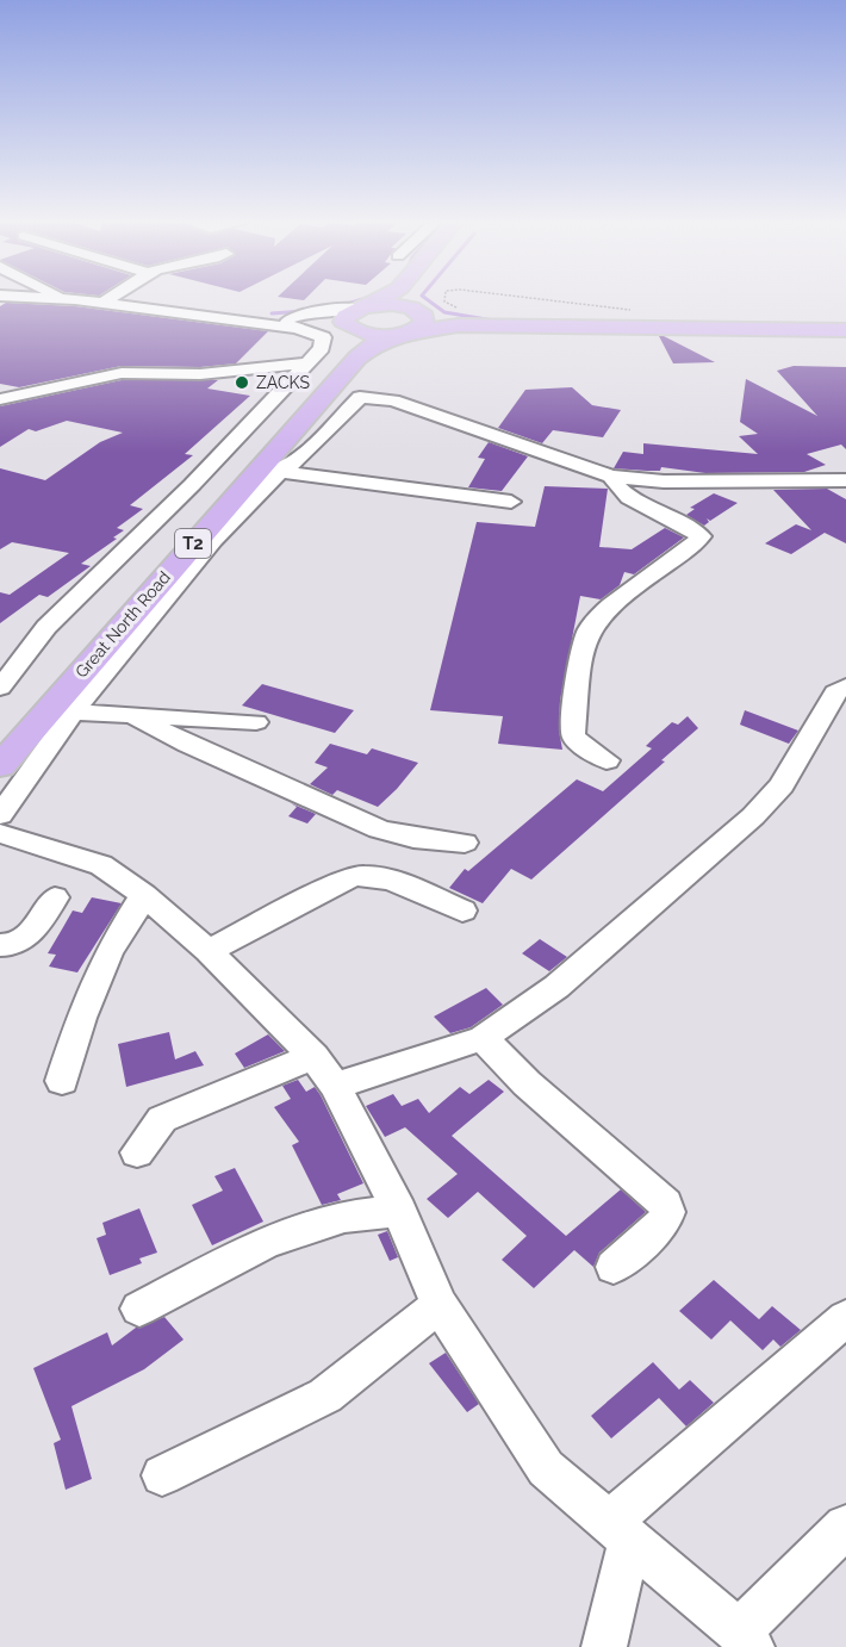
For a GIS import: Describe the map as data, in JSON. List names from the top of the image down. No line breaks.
{"streets":{"main road":["T2","Great North Road"]},"places":["ZACKS"]}
